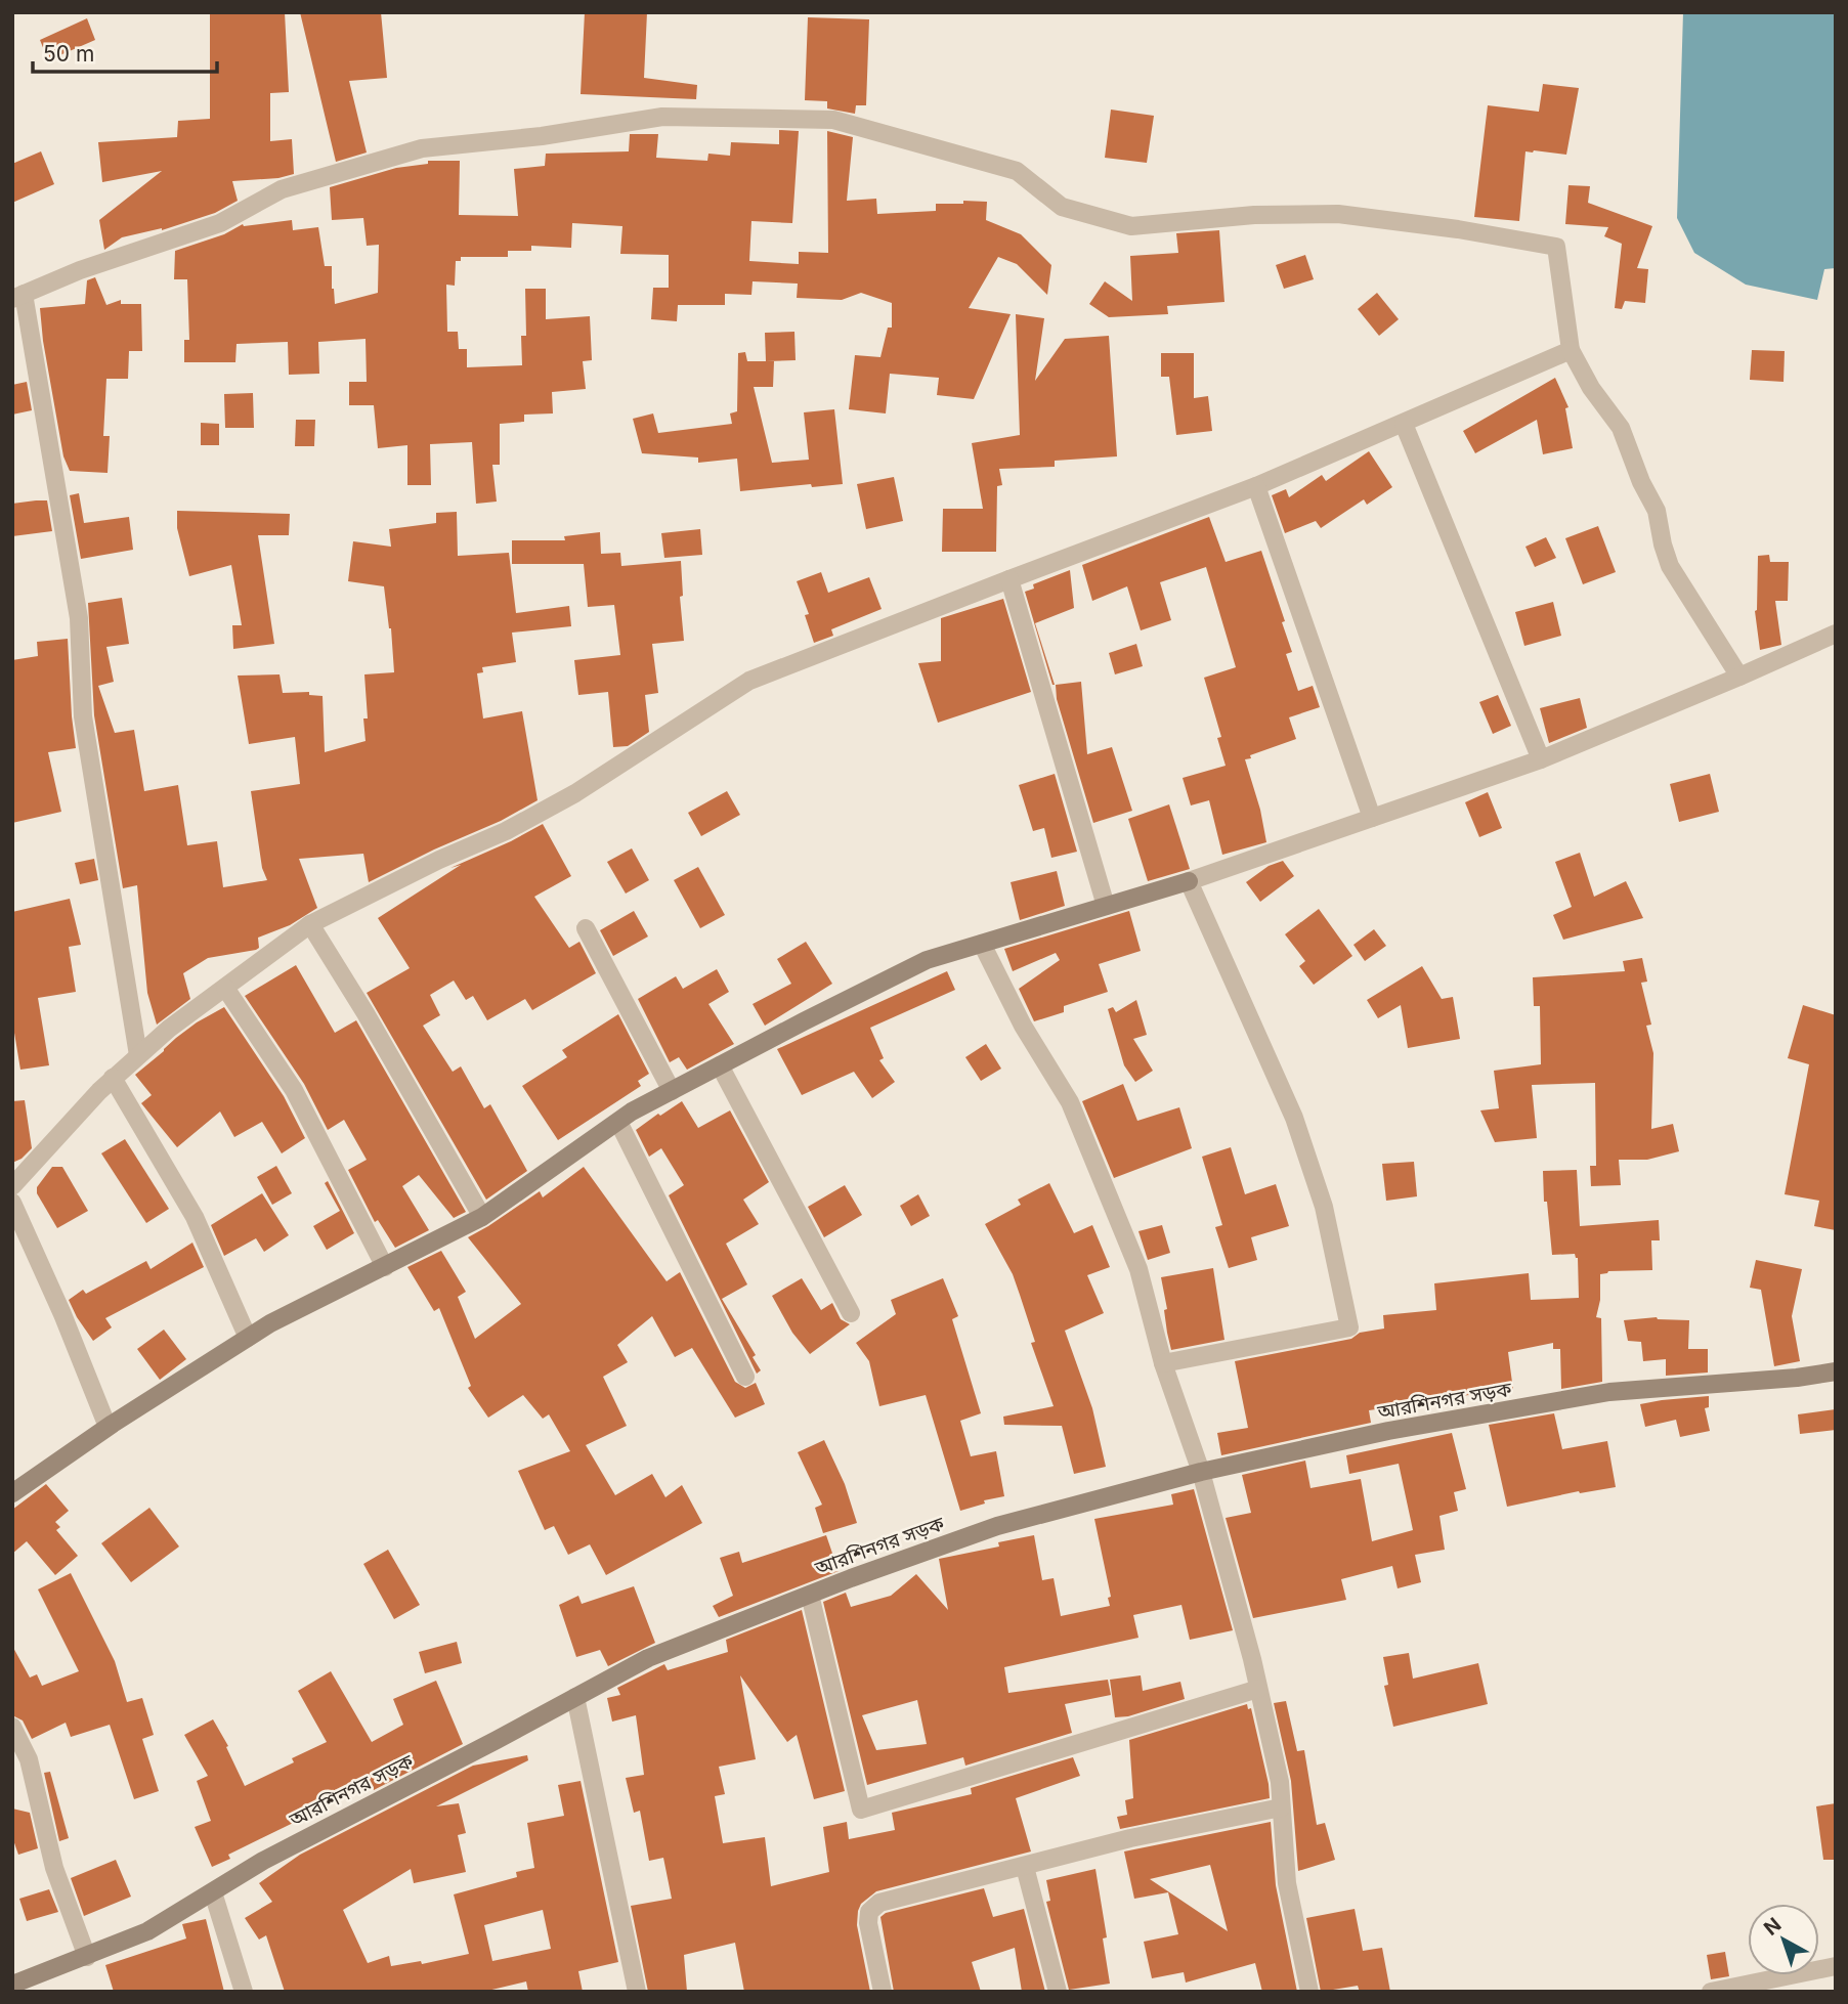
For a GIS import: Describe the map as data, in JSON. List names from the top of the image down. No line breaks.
{"streets":{"street":["আরশিনগর সড়ক"]},"scale_bar":"50 m","north":"top left"}
